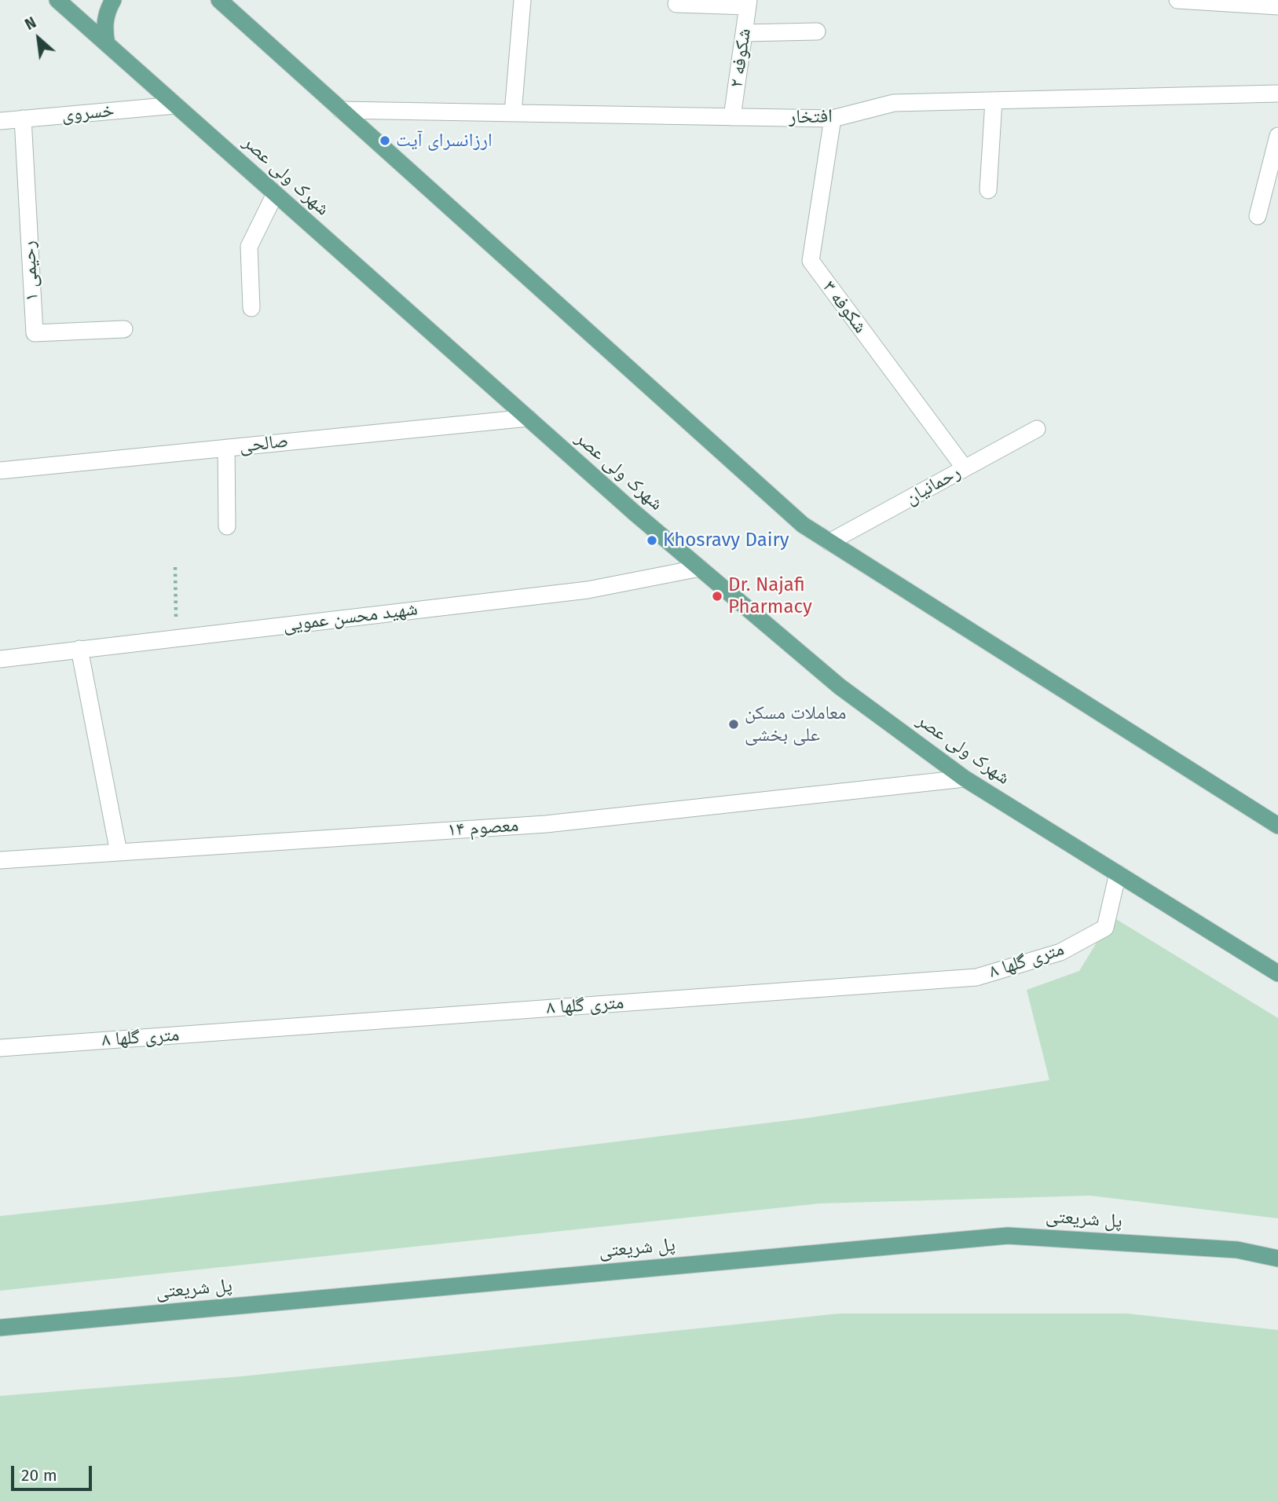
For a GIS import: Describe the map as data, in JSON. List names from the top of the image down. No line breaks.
{"streets":{"main road":["شهرک ولی عصر","پل شریعتی"],"street":["شکوفه ۲","خسروی","افتخار","رحیمی ۱","شکوفه ۳","صالحی","رحمانیان","شهید محسن عمویی","۱۴ معصوم","۸ متری گلها"]},"crossings":[["شکوفه ۲","افتخار"],["خسروی","شهرک ولی عصر"],["خسروی","رحیمی ۱"],["افتخار","شکوفه ۳"],["شهرک ولی عصر","صالحی"],["شهرک ولی عصر","شهید محسن عمویی"],["شهرک ولی عصر","۱۴ معصوم"],["شهرک ولی عصر","۸ متری گلها"],["شکوفه ۳","رحمانیان"]],"places":["ارزانسرای آیت","Khosravy Dairy","Dr. Najafi Pharmacy","معاملات مسکن علی بخشی"],"scale_bar":"20 m","north":"top left"}
